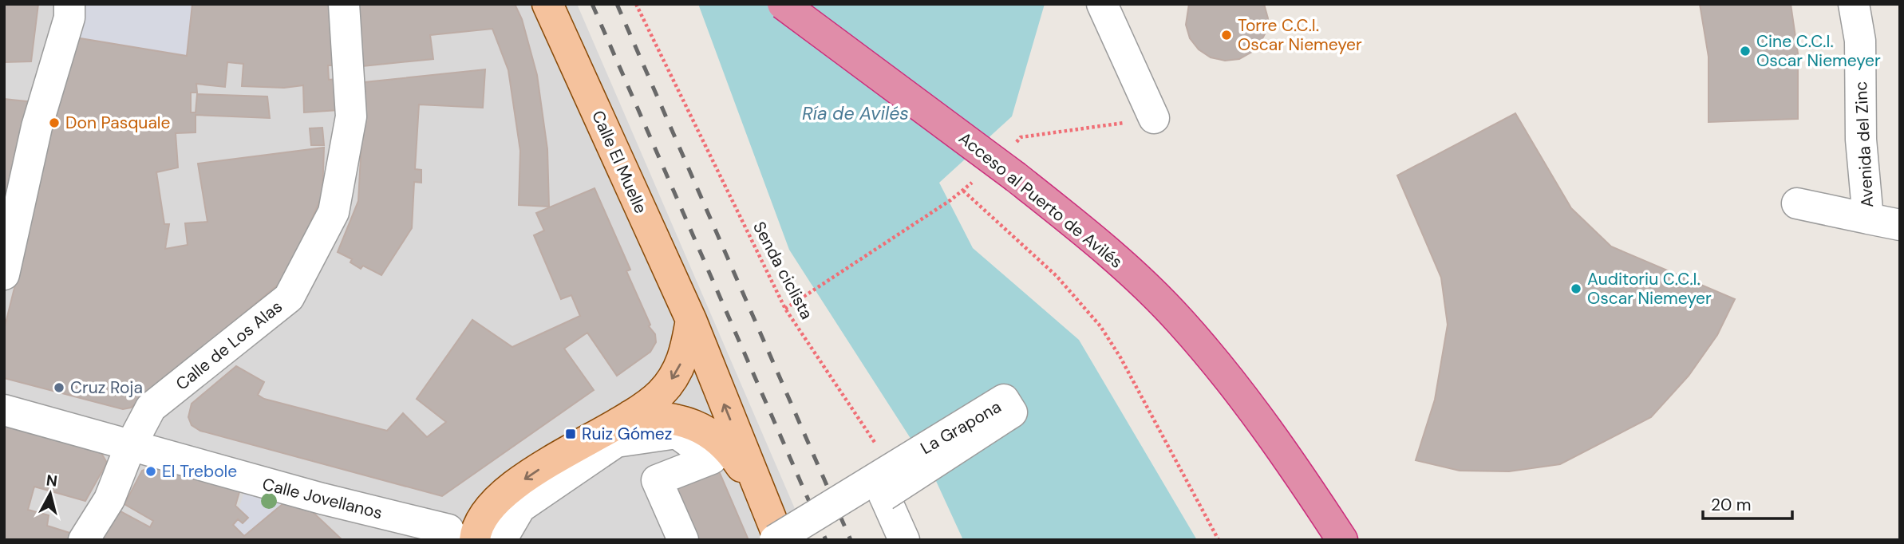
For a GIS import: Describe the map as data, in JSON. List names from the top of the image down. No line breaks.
{"streets":{"highway":["Acceso al Puerto de Avilés"],"main road":["Calle El Muelle"],"street":["Avenida del Zinc","Calle de Los Alas","La Grapona","Calle Jovellanos"],"path":["Senda ciclista"]},"crossings":[["Calle de Los Alas","Calle Jovellanos"]],"one_way":["Calle El Muelle"],"water":["Ría de Avilés"],"places":{"other":["Torre C.C.I. Oscar Niemeyer","Cine C.C.I. Oscar Niemeyer","Don Pasquale","Auditoriu C.C.I. Oscar Niemeyer","Cruz Roja","El Trebole"],"transit":["Ruiz Gómez"]},"scale_bar":"20 m","north":"top"}
